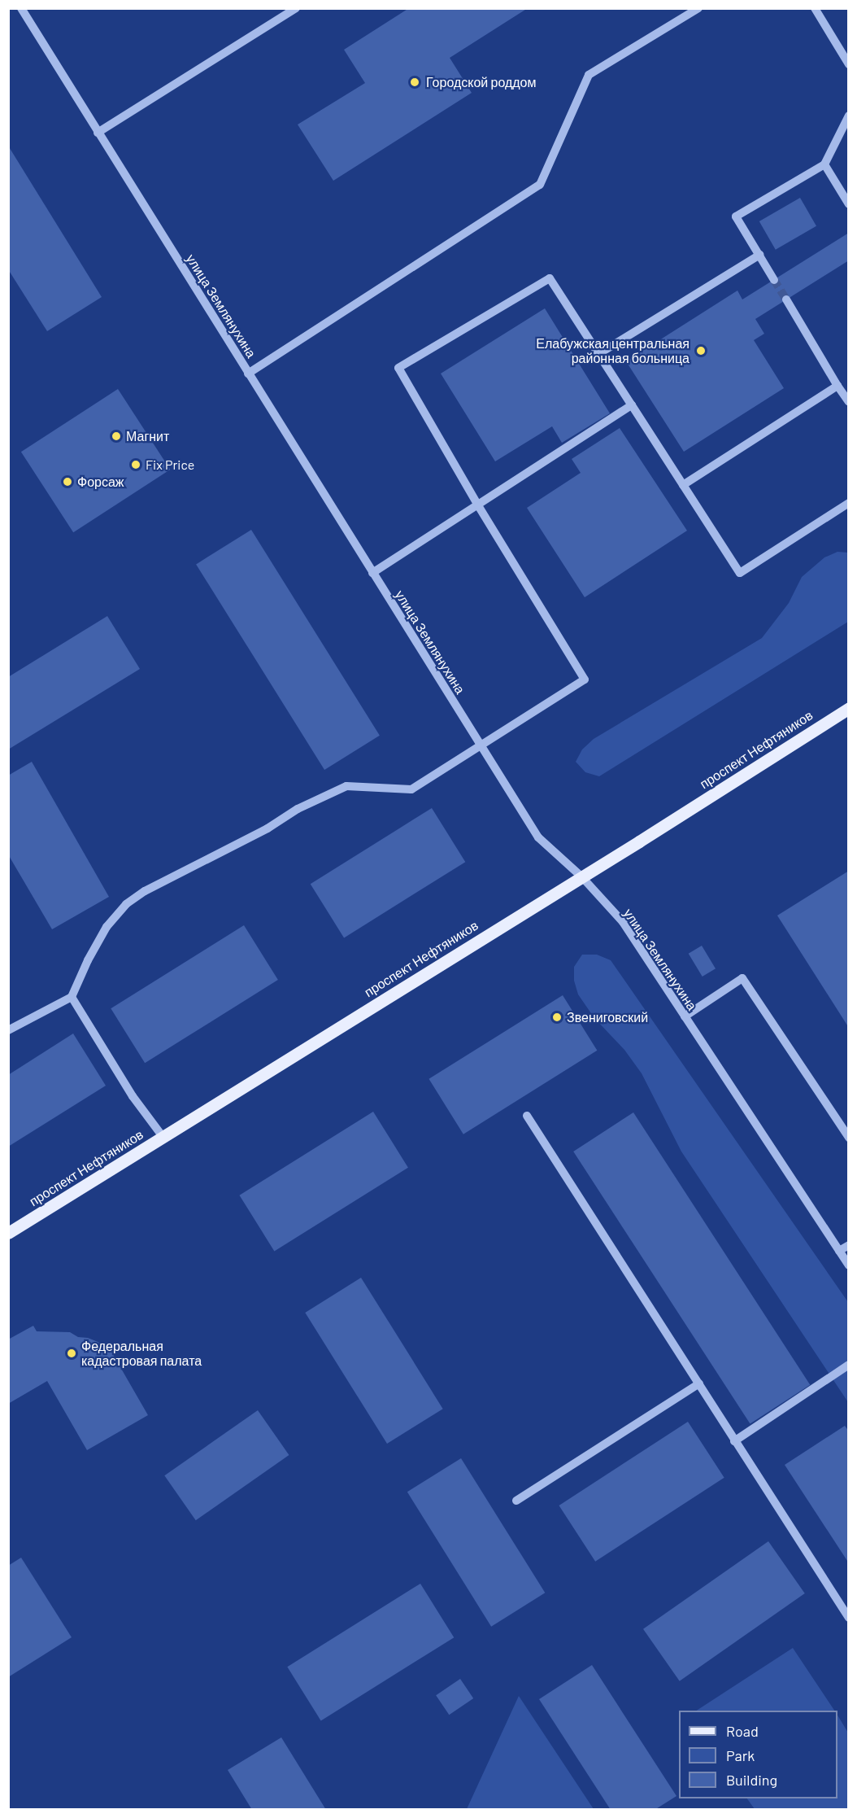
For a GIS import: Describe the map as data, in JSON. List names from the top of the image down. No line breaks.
{"streets":{"main road":["проспект Нефтяников"],"street":["улица Землянухина"]},"crossings":[["улица Землянухина","проспект Нефтяников"]],"places":["Городской роддом","Елабужская центральная районная больница","Магнит","Fix Price","Форсаж","Звениговский","Федеральная кадастровая палата"],"legend":["Road","Park","Building"]}
